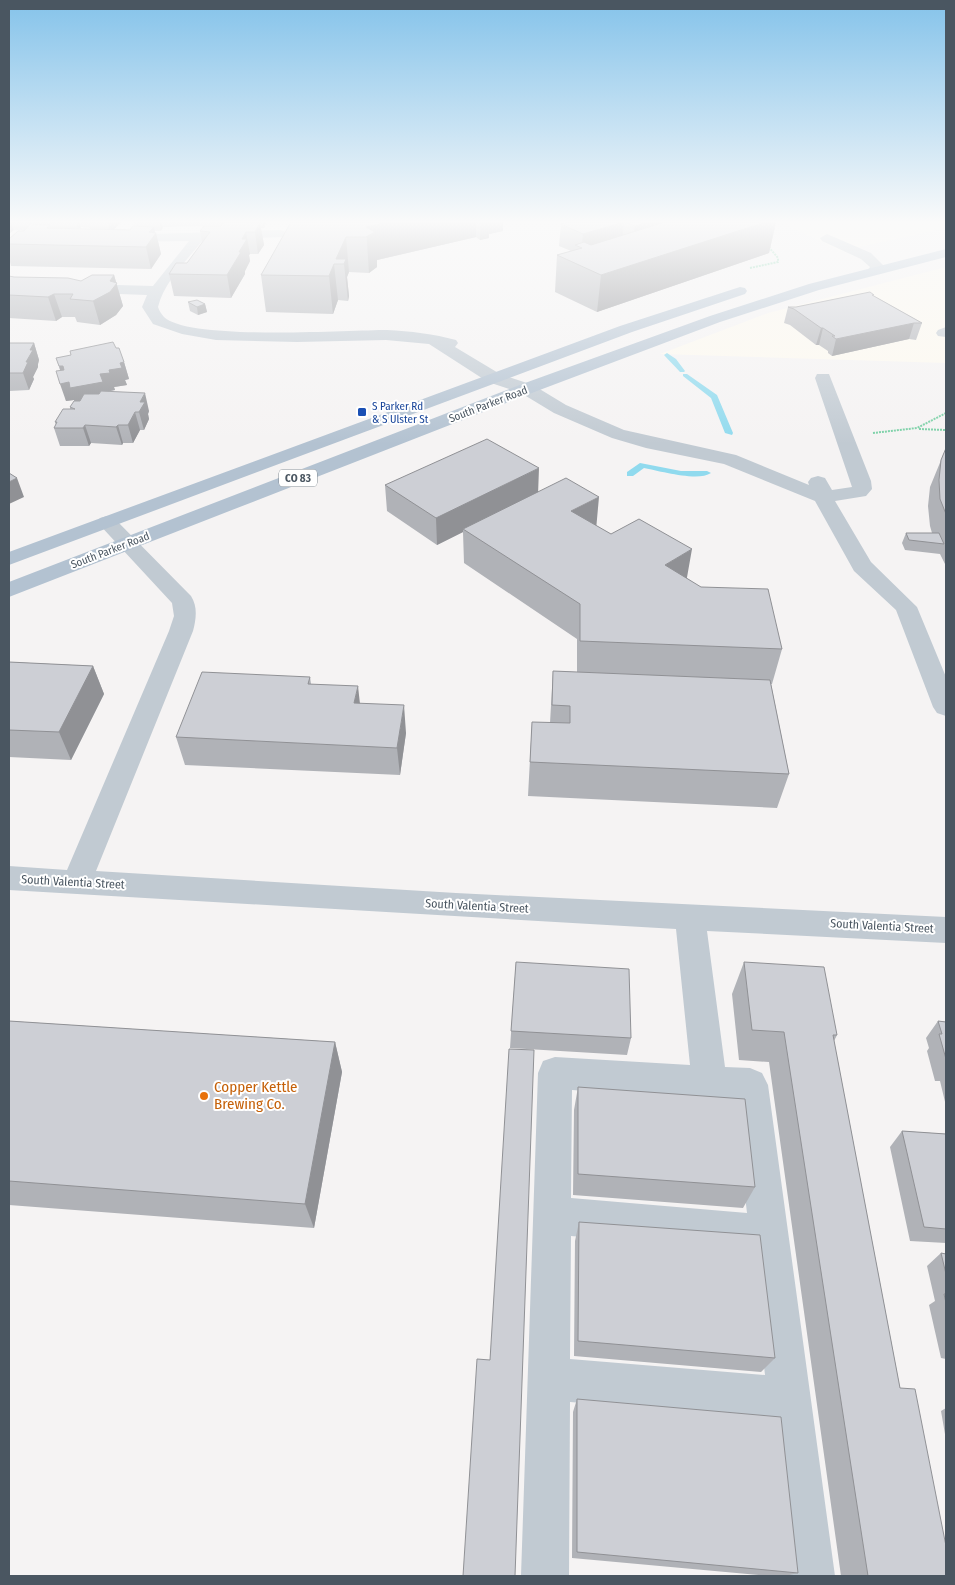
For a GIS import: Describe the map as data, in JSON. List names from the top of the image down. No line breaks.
{"streets":{"main road":["South Parker Road","CO 83"],"street":["South Valentia Street"]},"places":{"transit":["S Parker Rd & S Ulster St"],"other":["Copper Kettle Brewing Co."]}}
